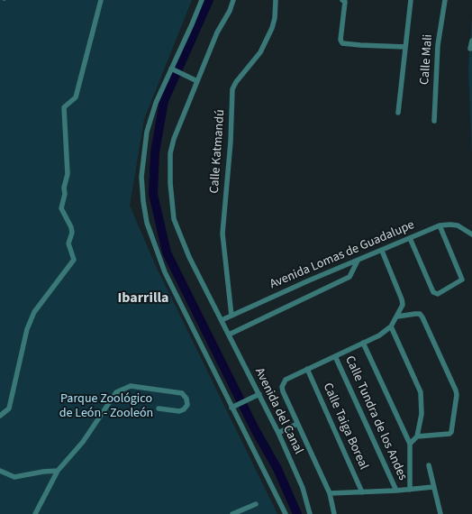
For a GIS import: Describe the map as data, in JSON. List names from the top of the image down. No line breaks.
{"streets":{"street":["Calle Mali","Calle Katmandú","Avenida Lomas de Guadalupe","Avenida del Canal","Calle Tundra de los Andes","Calle Taiga Boreal"]},"crossings":[["Calle Katmandú","Avenida Lomas de Guadalupe"],["Avenida Lomas de Guadalupe","Avenida del Canal"]],"districts":["Ibarrilla"],"parks":["Parque Zoológico de León - Zooleón"]}
